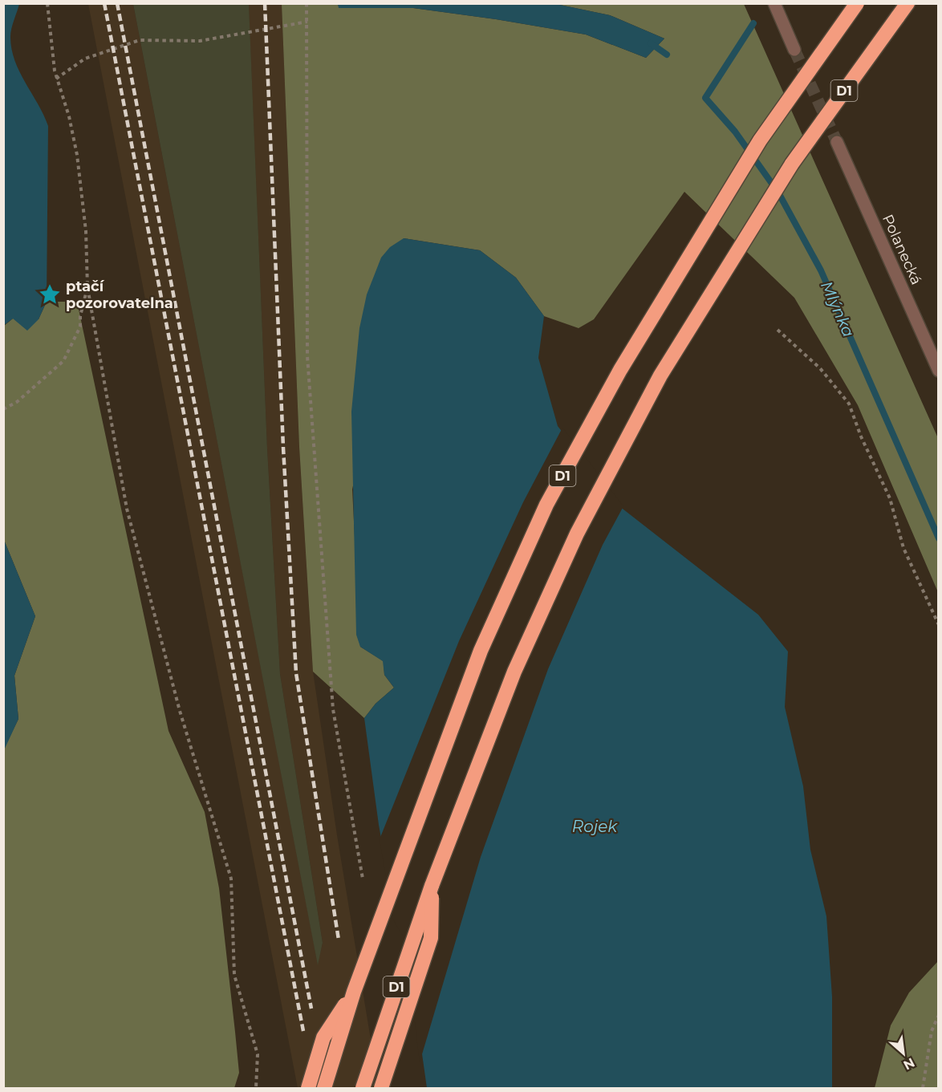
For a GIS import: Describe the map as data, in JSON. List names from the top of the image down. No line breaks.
{"streets":{"highway":["D1"],"street":["Polanecká"]},"water":["Mlýnka","Rojek"],"places":{"place":["ptačí pozorovatelna"]},"north":"bottom right"}
